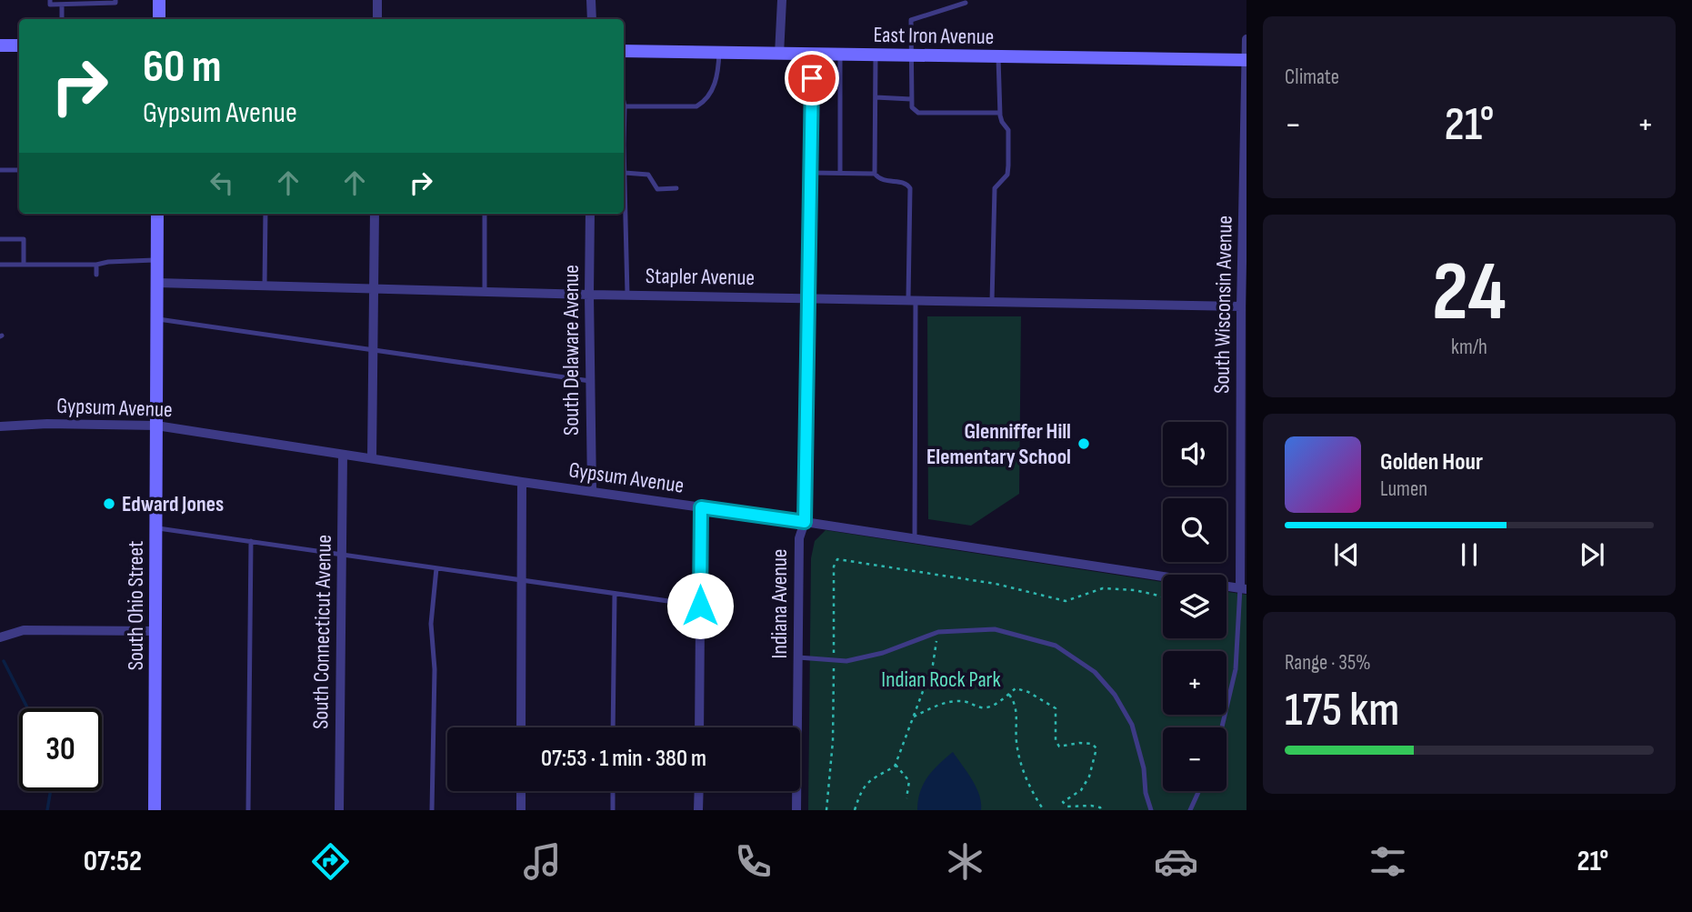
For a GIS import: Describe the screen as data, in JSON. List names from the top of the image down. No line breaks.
{"streets":{"street":["East Iron Avenue","Stapler Avenue","South Wisconsin Avenue","South Delaware Avenue","Gypsum Avenue","Indiana Avenue","South Ohio Street","South Connecticut Avenue"]},"crossings":[["East Iron Avenue","South Wisconsin Avenue"],["East Iron Avenue","Indiana Avenue"],["Stapler Avenue","South Wisconsin Avenue"],["Stapler Avenue","South Delaware Avenue"],["Stapler Avenue","Indiana Avenue"],["Stapler Avenue","South Ohio Street"],["South Wisconsin Avenue","Gypsum Avenue"],["South Delaware Avenue","Gypsum Avenue"],["Gypsum Avenue","Indiana Avenue"],["Gypsum Avenue","South Ohio Street"],["Gypsum Avenue","South Connecticut Avenue"]],"parks":["Indian Rock Park"],"places":["Glenniffer Hill Elementary School","Edward Jones"],"page":{"tile":["Climate",["24","km/h"],["Range · 35%","175 km"]],"turn":["60 m","Gypsum Avenue"],"heat":["−","21°","+"],"map_buttons":["+","−"],"song":["Golden Hour","Lumen"],"limit":"30","trip":"07:53 · 1 min · 380 m","tabs":["07:52","21°"]}}
